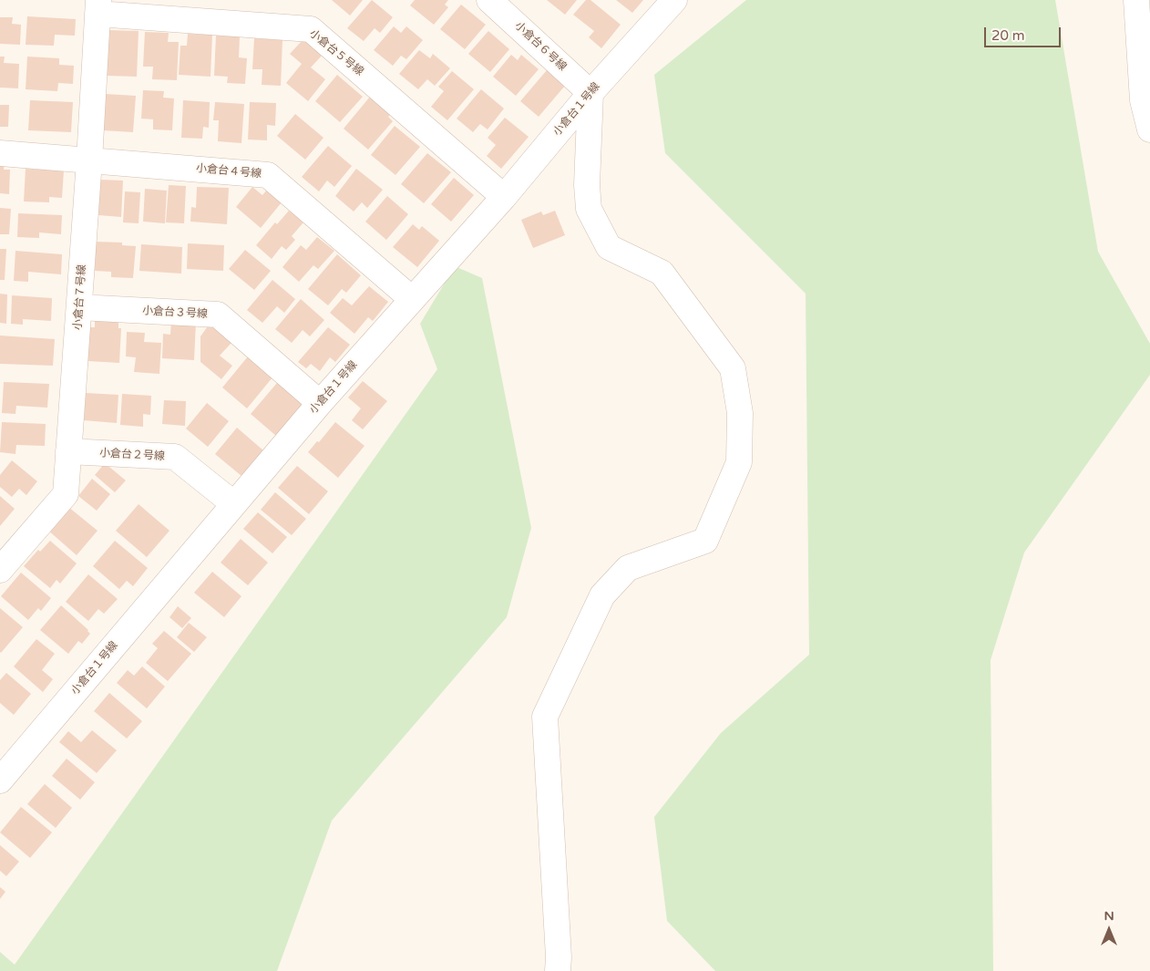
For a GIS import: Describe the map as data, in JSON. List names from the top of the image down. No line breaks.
{"streets":{"street":["小倉台６号線","小倉台５号線","小倉台１号線","小倉台４号線","小倉台７号線","小倉台３号線","小倉台２号線"]},"crossings":[["小倉台６号線","小倉台１号線"],["小倉台５号線","小倉台１号線"],["小倉台５号線","小倉台７号線"],["小倉台１号線","小倉台４号線"],["小倉台１号線","小倉台３号線"],["小倉台１号線","小倉台２号線"],["小倉台４号線","小倉台７号線"],["小倉台７号線","小倉台３号線"],["小倉台７号線","小倉台２号線"]],"scale_bar":"20 m","north":"top"}
